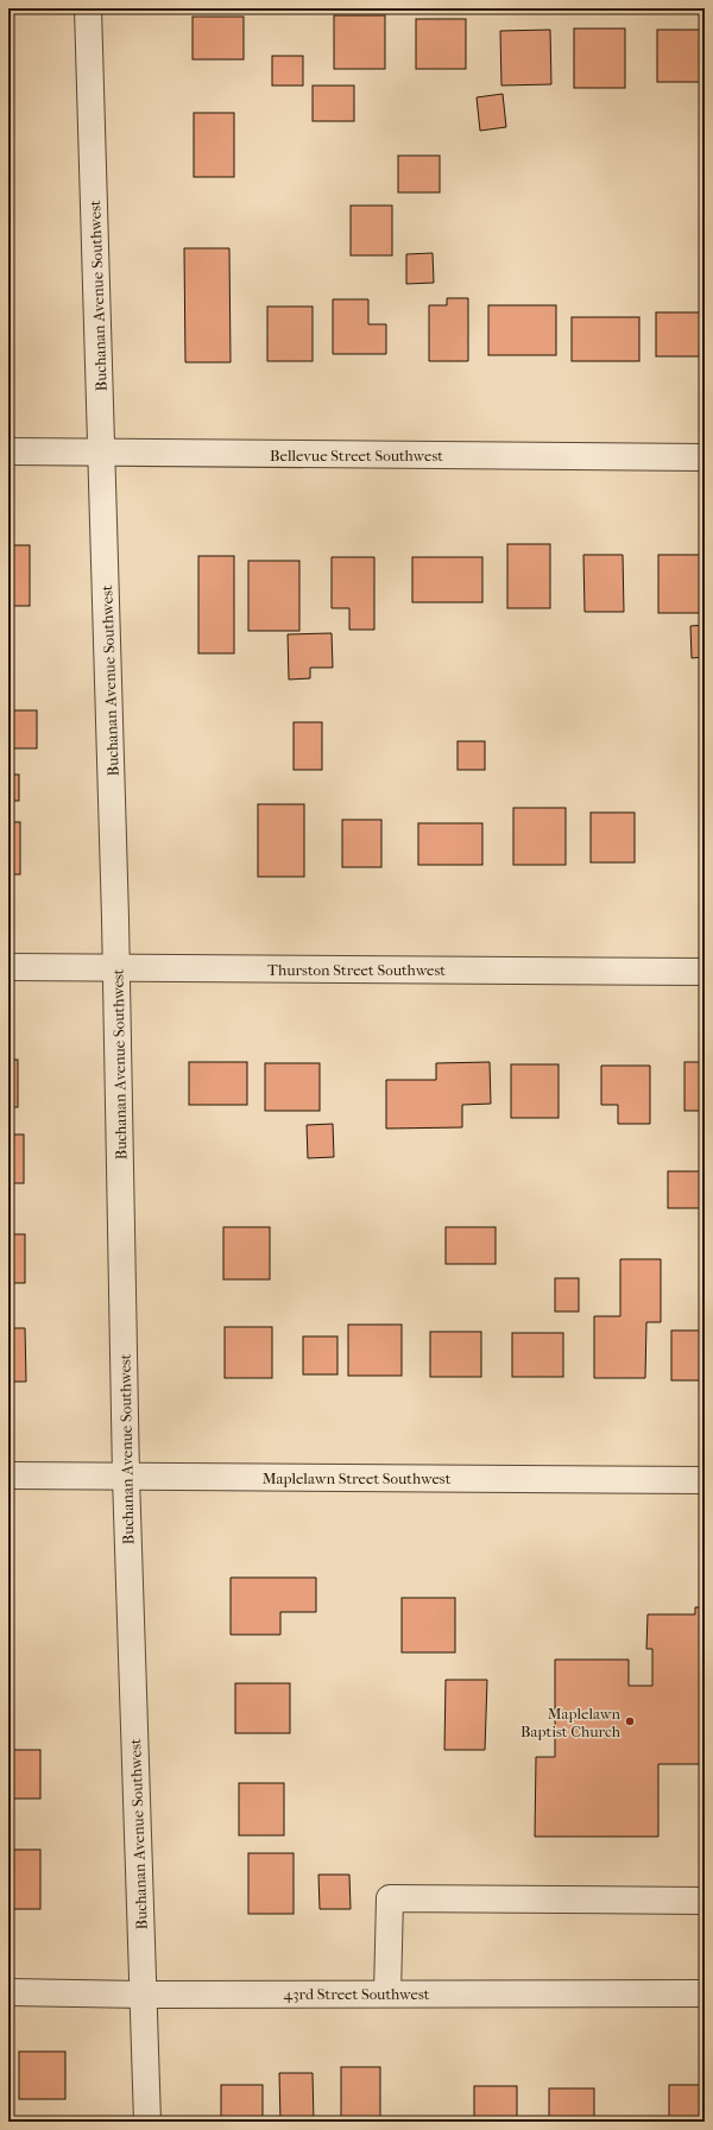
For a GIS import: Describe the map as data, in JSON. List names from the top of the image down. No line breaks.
{"streets":{"street":["Buchanan Avenue Southwest","Bellevue Street Southwest","Thurston Street Southwest","Maplelawn Street Southwest","43rd Street Southwest"]},"crossings":[["Buchanan Avenue Southwest","Bellevue Street Southwest"],["Buchanan Avenue Southwest","Thurston Street Southwest"],["Buchanan Avenue Southwest","Maplelawn Street Southwest"],["Buchanan Avenue Southwest","43rd Street Southwest"]],"places":["Maplelawn Baptist Church"]}
